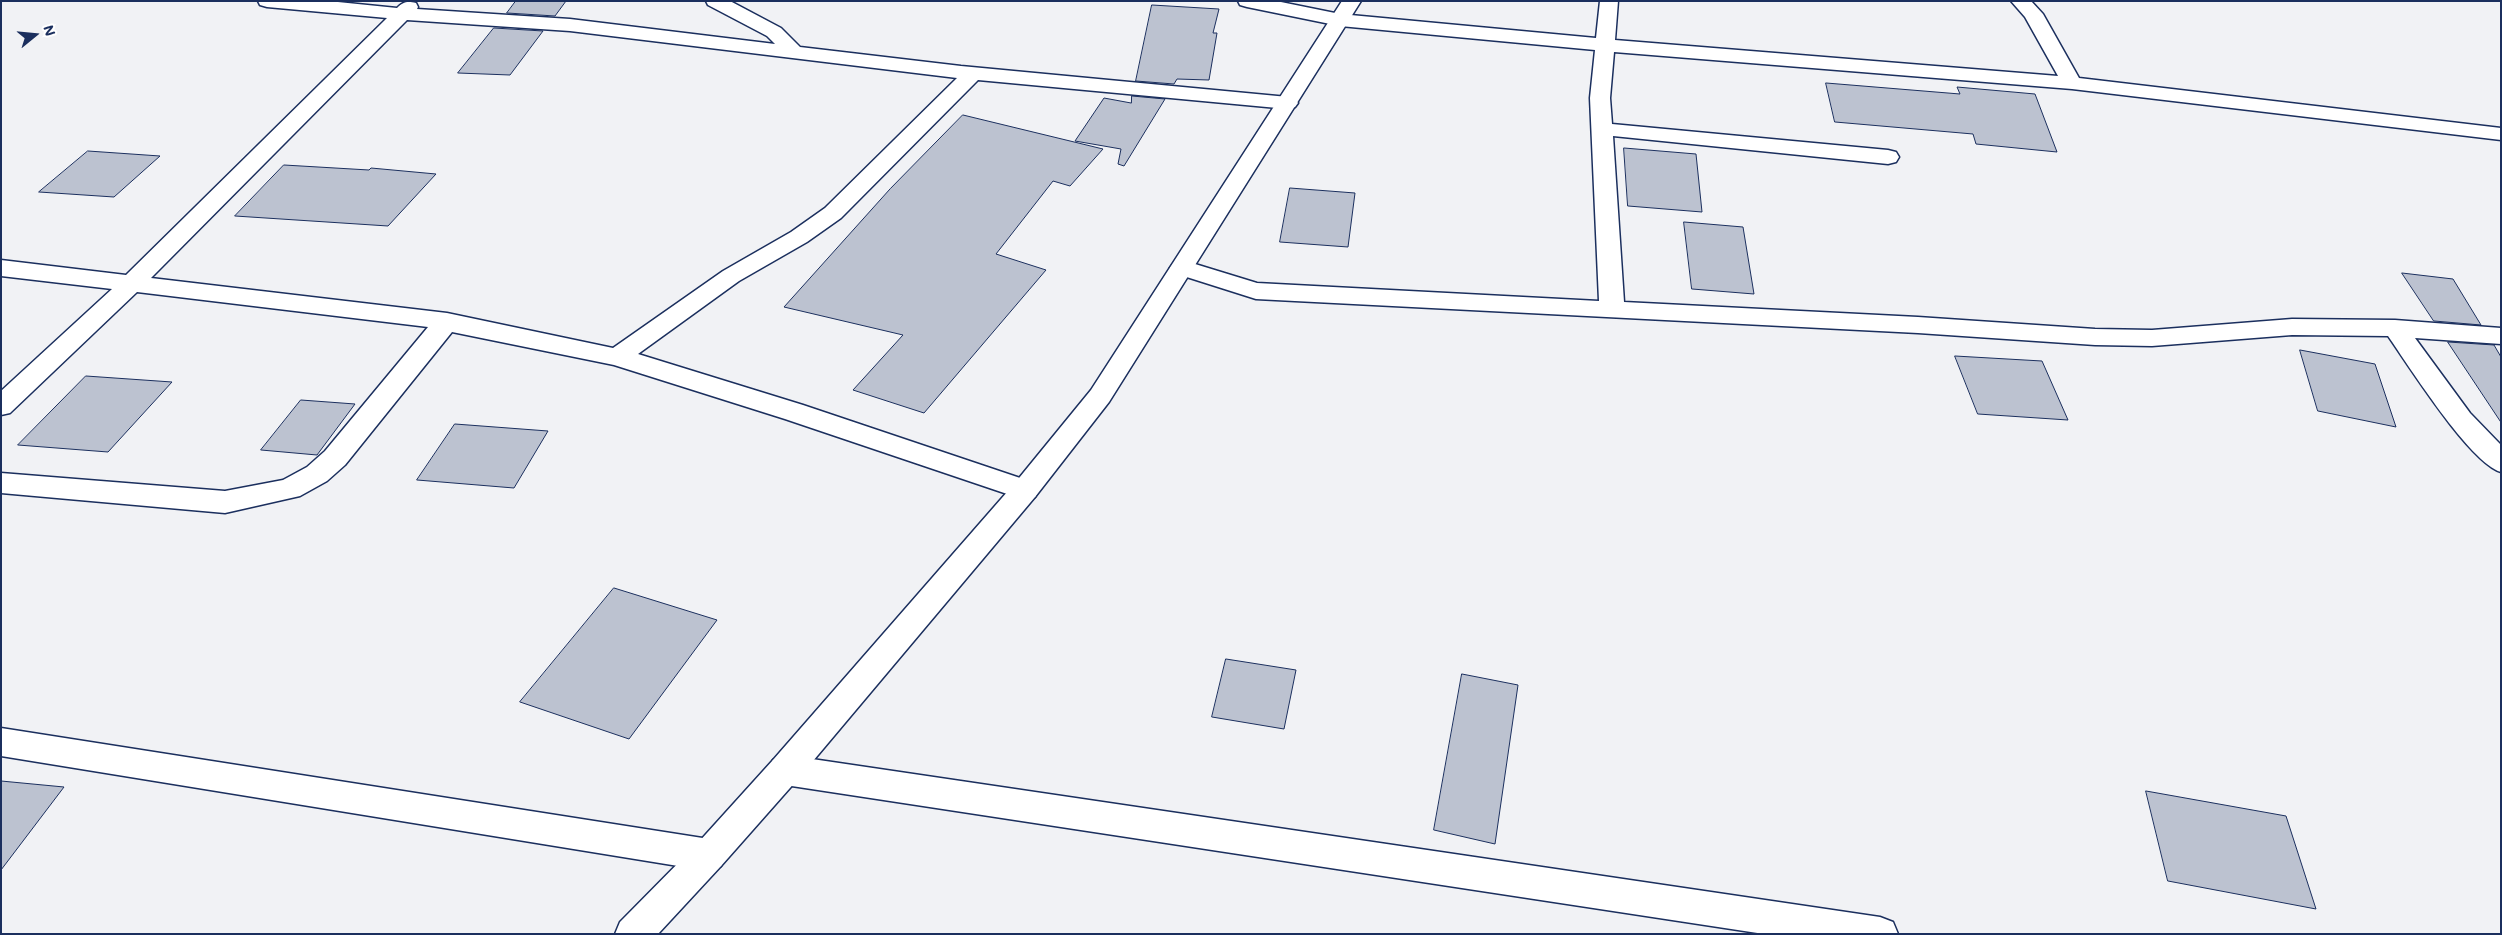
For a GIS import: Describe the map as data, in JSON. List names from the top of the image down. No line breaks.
{"north":"right"}
